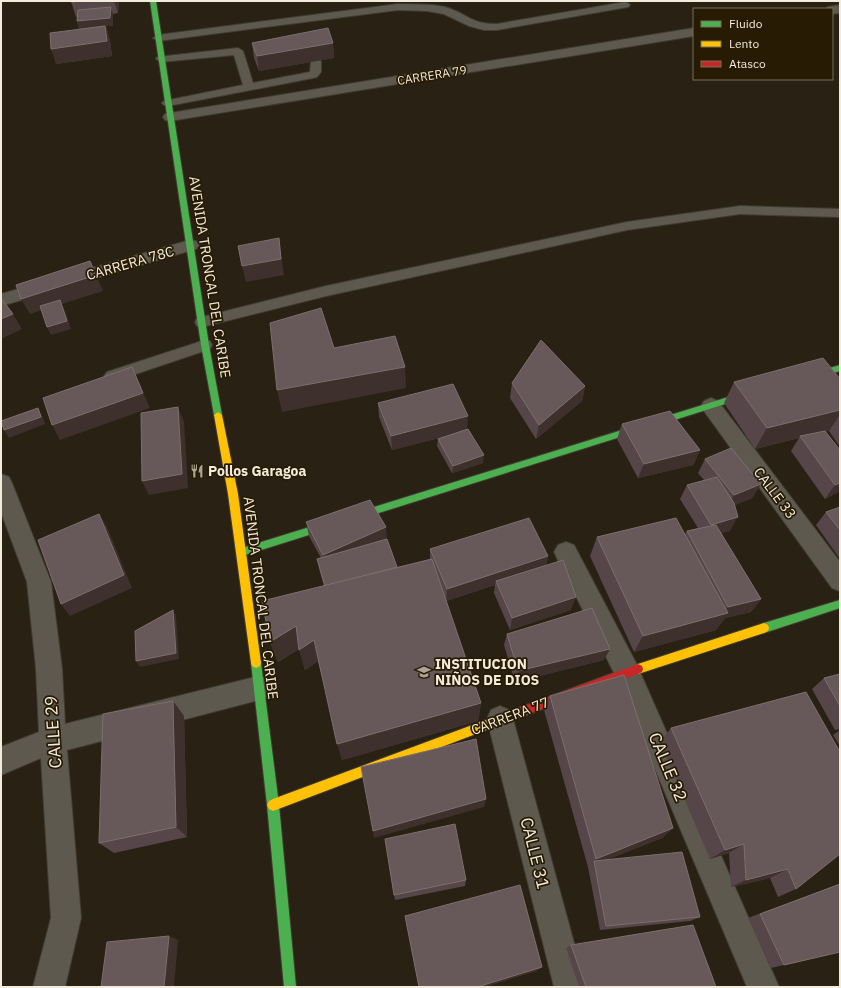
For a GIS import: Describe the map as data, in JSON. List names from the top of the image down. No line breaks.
{"streets":{"main road":["AVENIDA TRONCAL DEL CARIBE","CARRERA 77"],"street":["CARRERA 79","CARRERA 78C","CALLE 33","CALLE 29","CALLE 32","CALLE 31"]},"crossings":[["CARRERA 79","AVENIDA TRONCAL DEL CARIBE"],["CARRERA 78C","AVENIDA TRONCAL DEL CARIBE"],["AVENIDA TRONCAL DEL CARIBE","CARRERA 77"],["CARRERA 77","CALLE 32"],["CARRERA 77","CALLE 31"]],"places":{"restaurant":["Pollos Garagoa"],"school or university":["INSTITUCION NIÑOS DE DIOS"]},"legend":["Fluido","Lento","Atasco"]}
